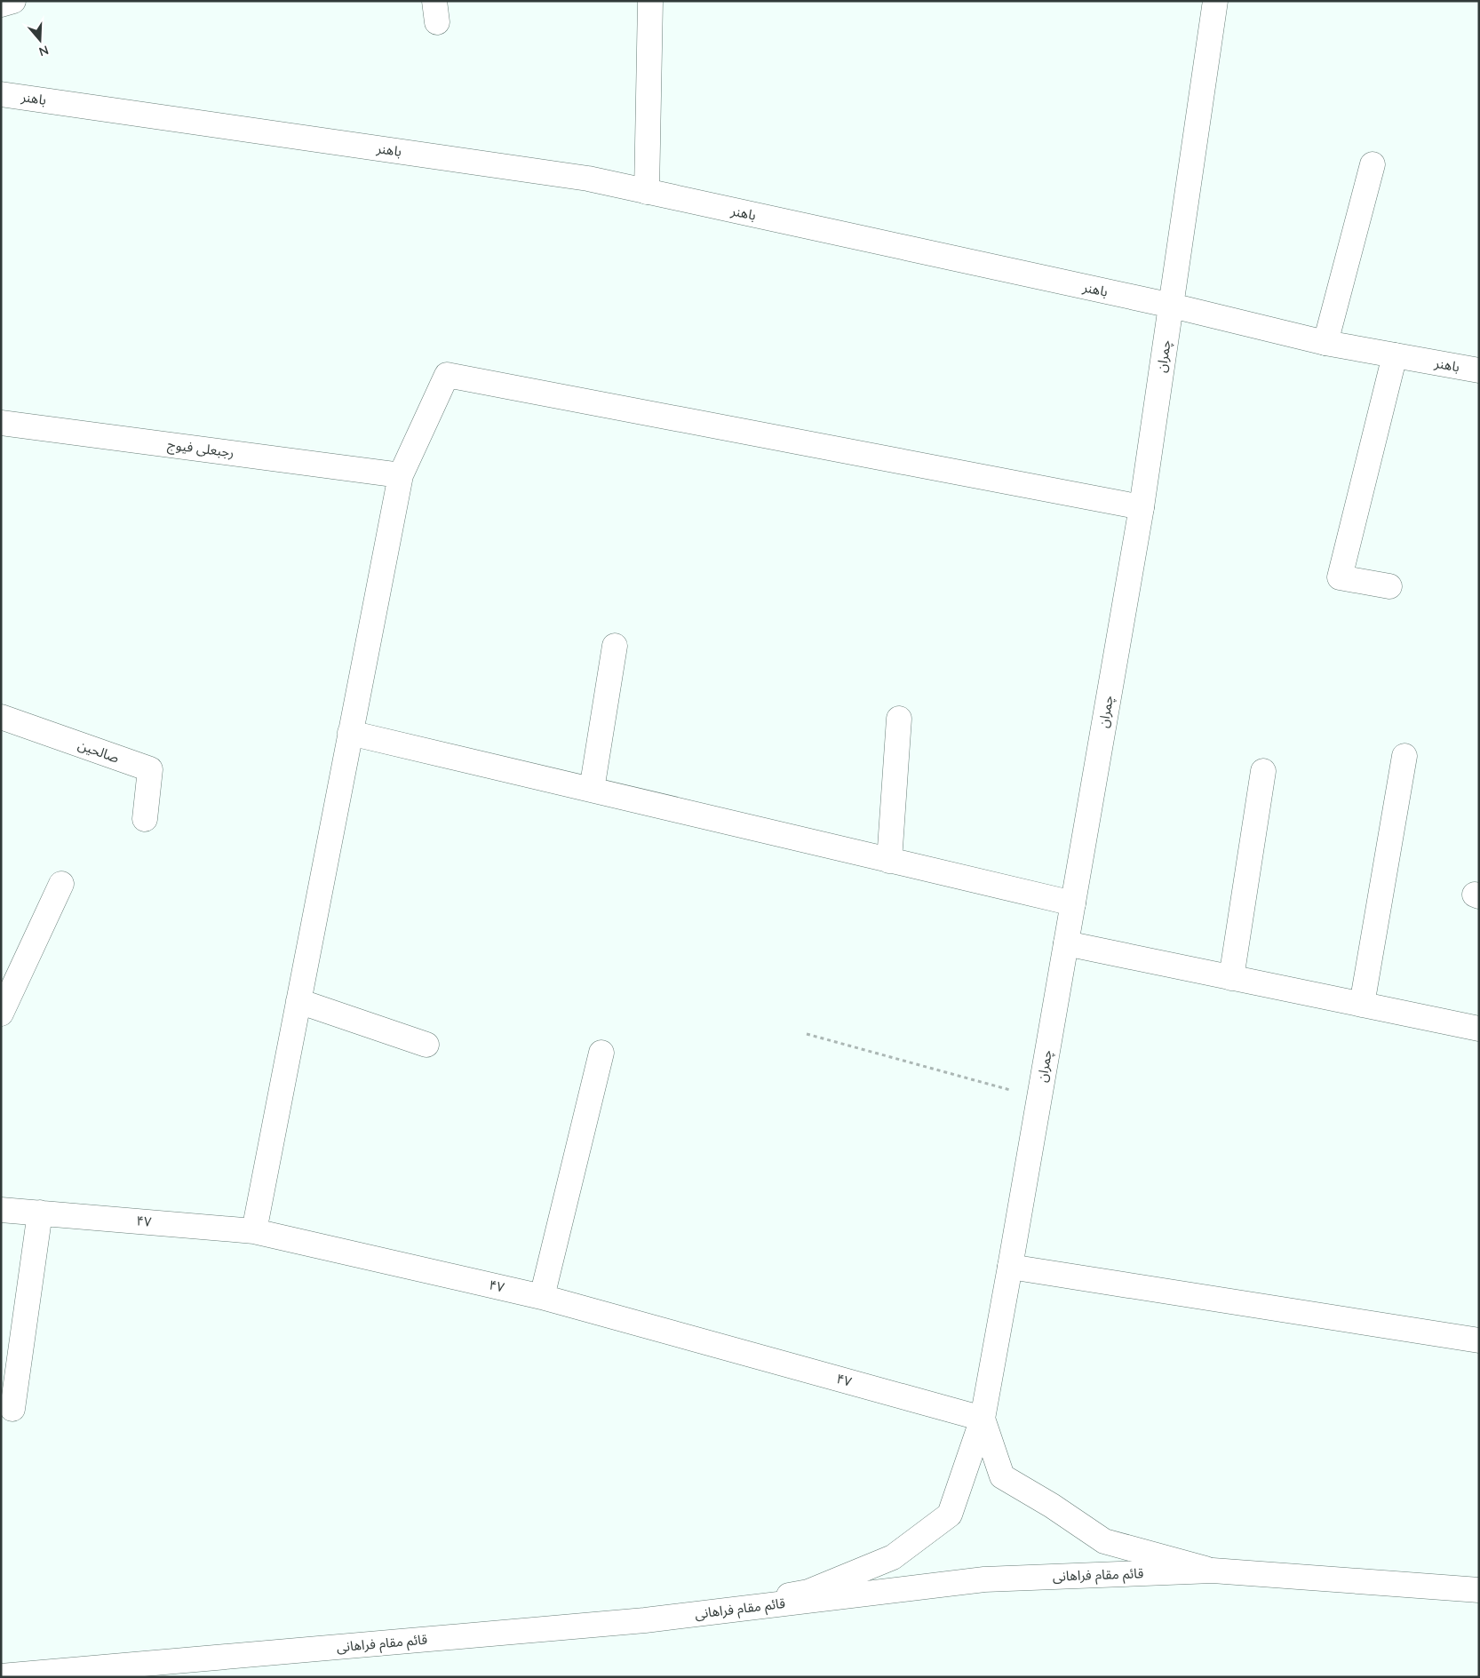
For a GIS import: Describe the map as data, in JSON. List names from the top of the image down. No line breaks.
{"streets":{"street":["باهنر","چمران","رجبعلی فیوج","صالحین","۴۷","قائم مقام فراهانی"]},"crossings":[["باهنر","چمران"],["چمران","۴۷"],["چمران","قائم مقام فراهانی"]],"north":"bottom"}
